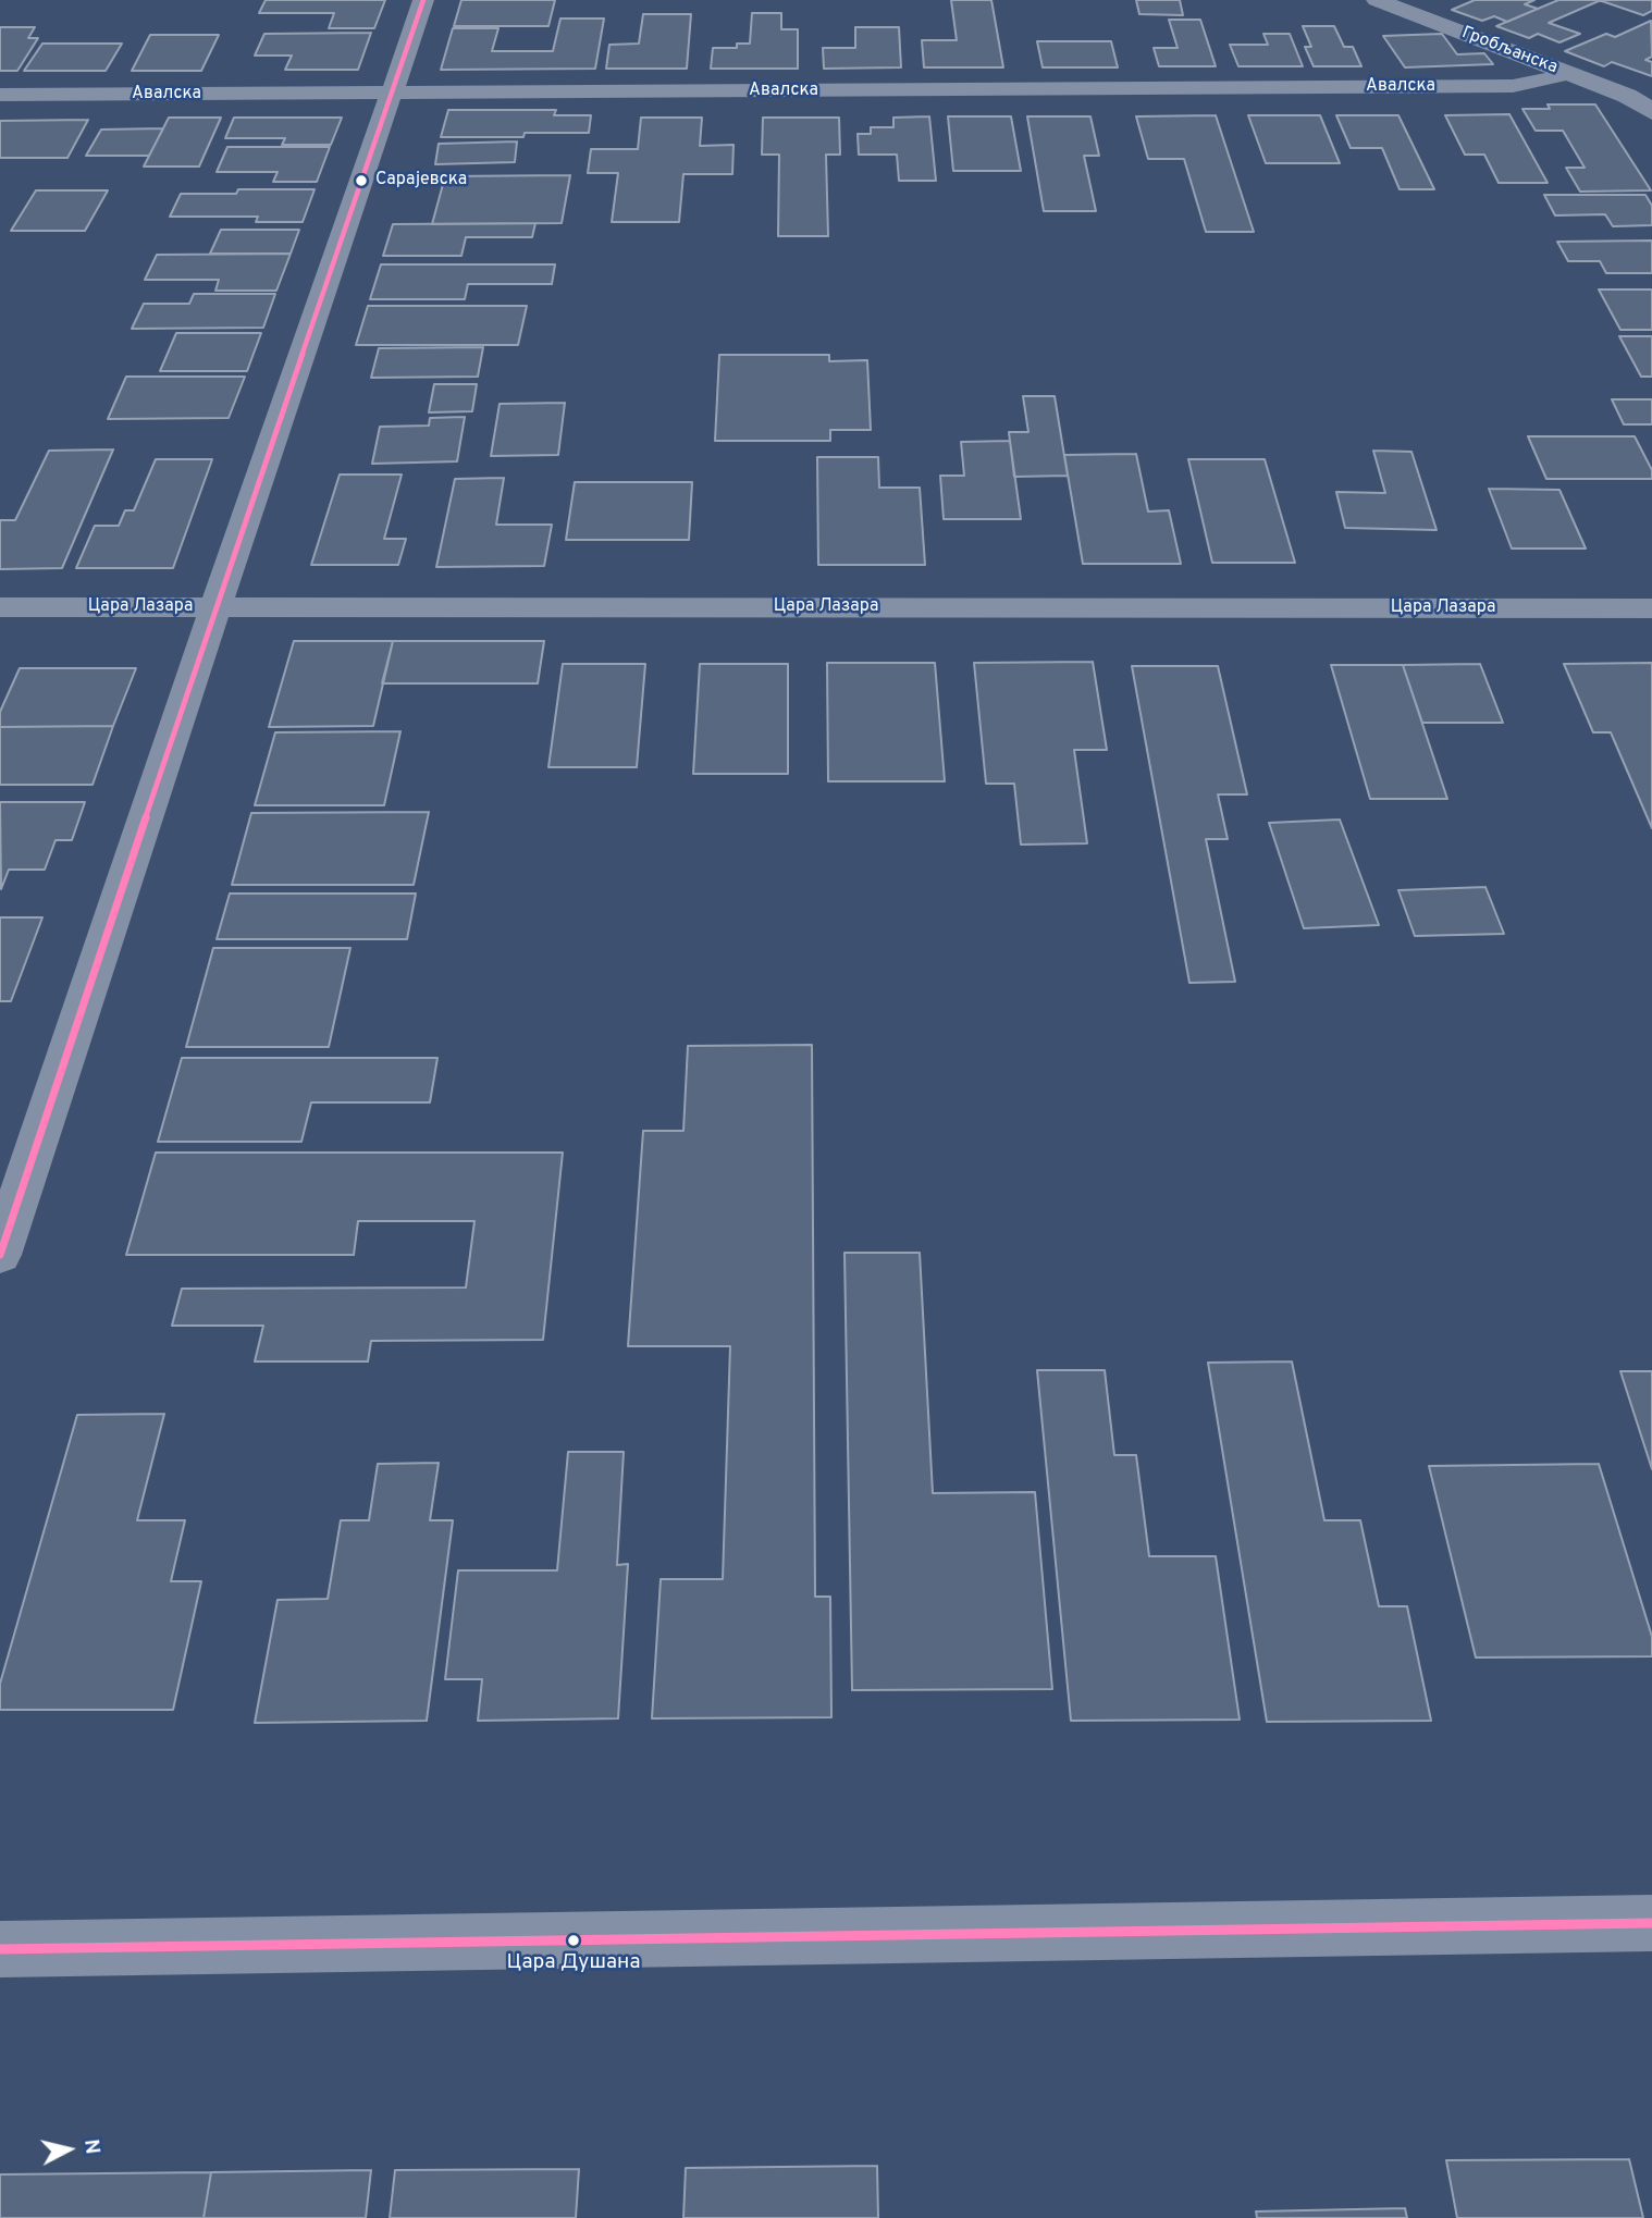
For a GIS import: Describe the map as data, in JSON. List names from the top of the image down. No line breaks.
{"streets":{"street":["Гробљанска","Авалска","Цара Лазара"]},"crossings":[["Гробљанска","Авалска"]],"places":["Сарајевска","Цара Душана"],"north":"right"}
